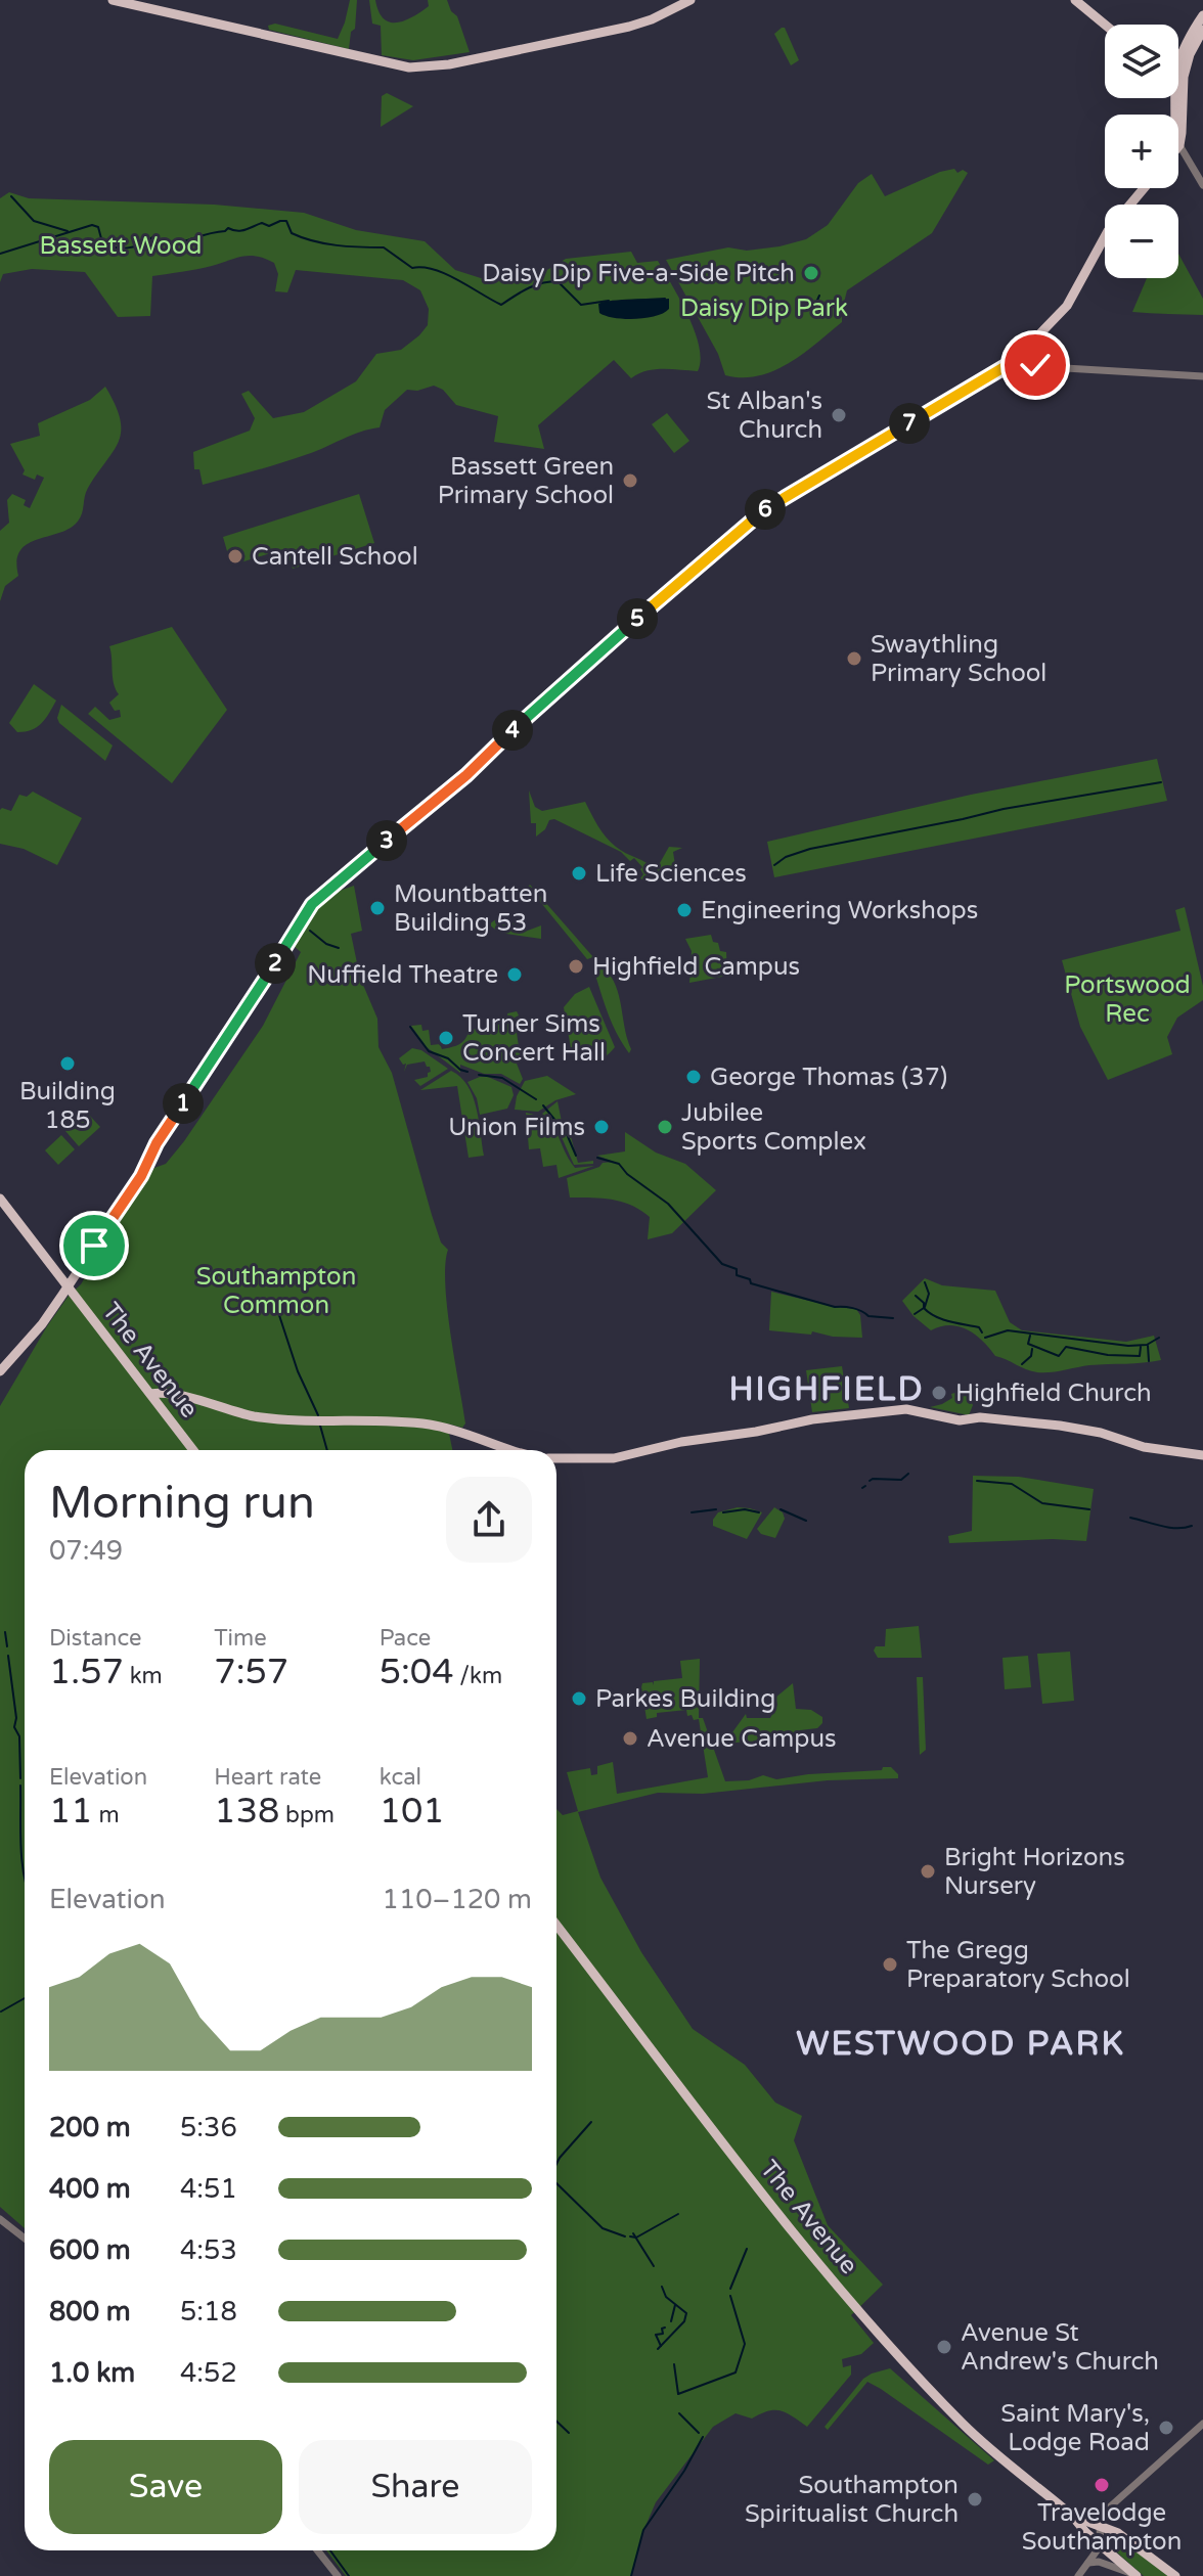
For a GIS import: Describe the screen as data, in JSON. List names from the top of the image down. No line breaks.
{"streets":{"main road":["The Avenue"]},"districts":["HIGHFIELD","WESTWOOD PARK"],"parks":["Bassett Wood","Daisy Dip Park","Portswood Rec","Southampton Common"],"places":["Daisy Dip Five-a-Side Pitch","St Alban's Church","Bassett Green Primary School","Cantell School","Swaythling Primary School","Life Sciences","Mountbatten Building 53","Engineering Workshops","Highfield Campus","Nuffield Theatre","Turner Sims Concert Hall","Building 185","George Thomas (37)","Union Films","Jubilee Sports Complex","Highfield Church","Parkes Building","Avenue Campus","Bright Horizons Nursery","The Gregg Preparatory School","Avenue St Andrew's Church","Saint Mary's, Lodge Road","Travelodge Southampton","Southampton Spiritualist Church"],"page":{"map_buttons":["+","−"],"pins":["7","6","5","4","3","2","1"],"heading":["Morning run","07:49"],"stats":[["Distance","1.57 km"],["Time","7:57"],["Pace","5:04 /km"],["Elevation","11 m"],["Heart rate","138 bpm"],["kcal","101"]],"chart":["Elevation","110–120 m"],"list":[{"name":"200 m","note":"5:36"},{"name":"400 m","note":"4:51"},{"name":"600 m","note":"4:53"},{"name":"800 m","note":"5:18"},{"name":"1.0 km","note":"4:52"}],"buttons":["Save","Share"]}}
